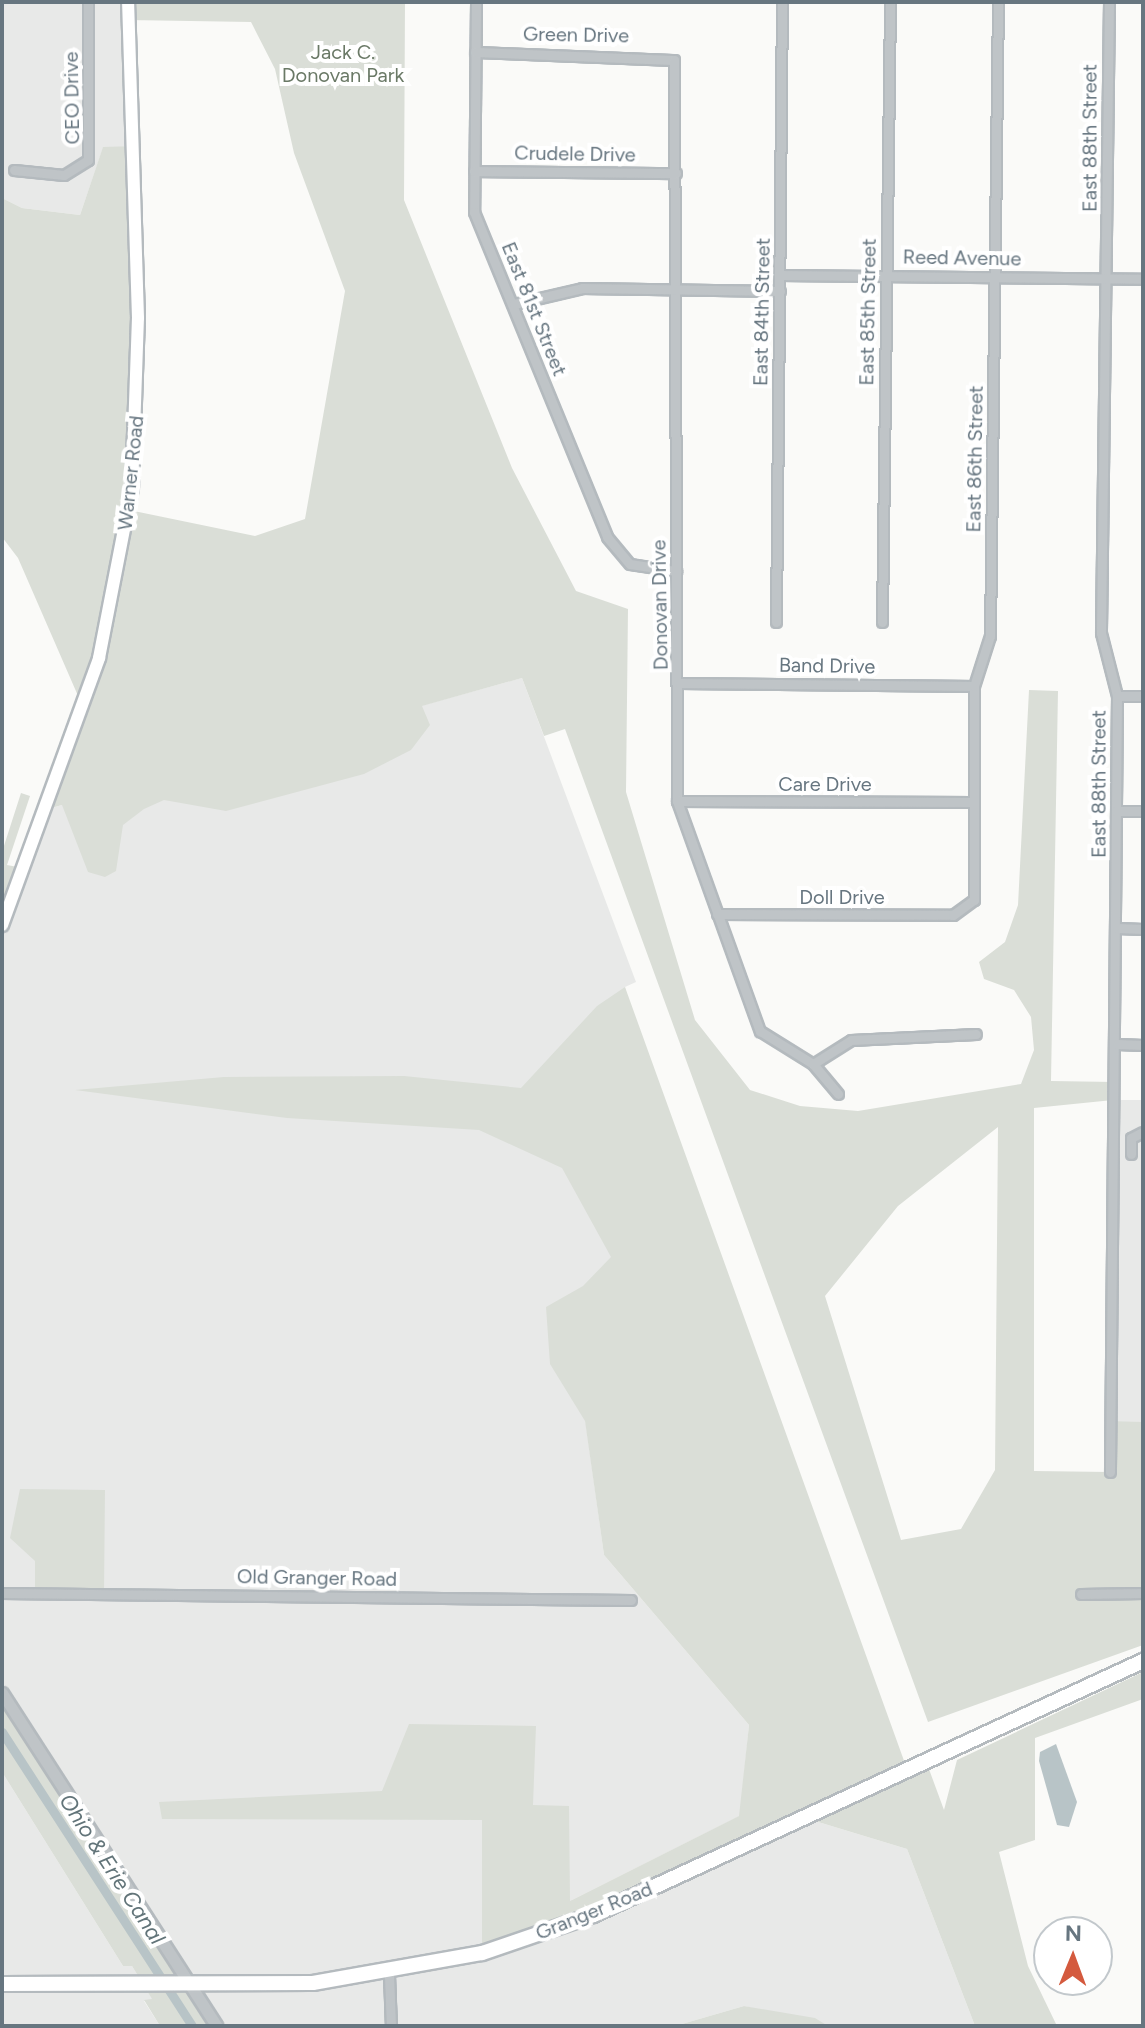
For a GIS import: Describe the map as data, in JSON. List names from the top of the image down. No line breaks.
{"streets":{"main road":["Warner Road","Granger Road"],"street":["Green Drive","CEO Drive","East 88th Street","Crudele Drive","Reed Avenue","East 81st Street","East 84th Street","East 85th Street","East 86th Street","Donovan Drive","Band Drive","Care Drive","Doll Drive","Old Granger Road"]},"crossings":[["Green Drive","East 81st Street"],["Green Drive","Donovan Drive"],["East 88th Street","Reed Avenue"],["Crudele Drive","East 81st Street"],["Crudele Drive","Donovan Drive"],["Reed Avenue","East 84th Street"],["Reed Avenue","East 85th Street"],["Reed Avenue","East 86th Street"],["East 81st Street","Donovan Drive"],["East 86th Street","Band Drive"],["East 86th Street","Care Drive"],["East 86th Street","Doll Drive"],["Donovan Drive","Band Drive"],["Donovan Drive","Care Drive"],["Donovan Drive","Doll Drive"]],"water":["Ohio & Erie Canal"],"parks":["Jack C. Donovan Park"],"north":"top"}
